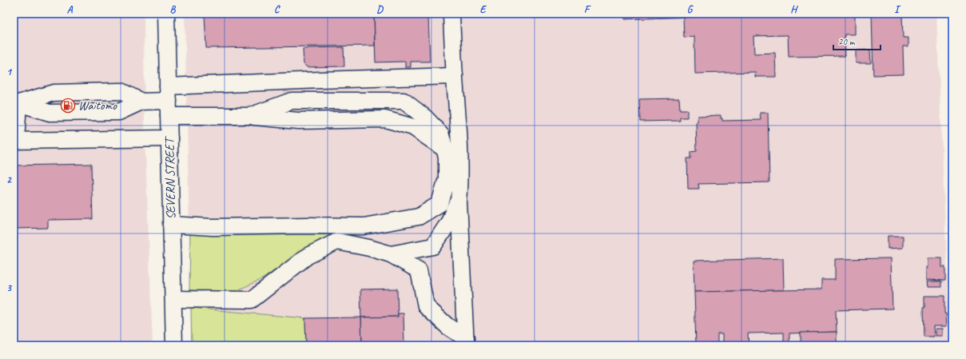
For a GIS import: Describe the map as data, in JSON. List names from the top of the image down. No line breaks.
{"streets":{"street":["SEVERN STREET"]},"places":{"fuel station":["Waitomo"]},"scale_bar":"20 m","grid":{"columns":["A","B","C","D","E","F","G","H","I"],"rows":["1","2","3"]}}
